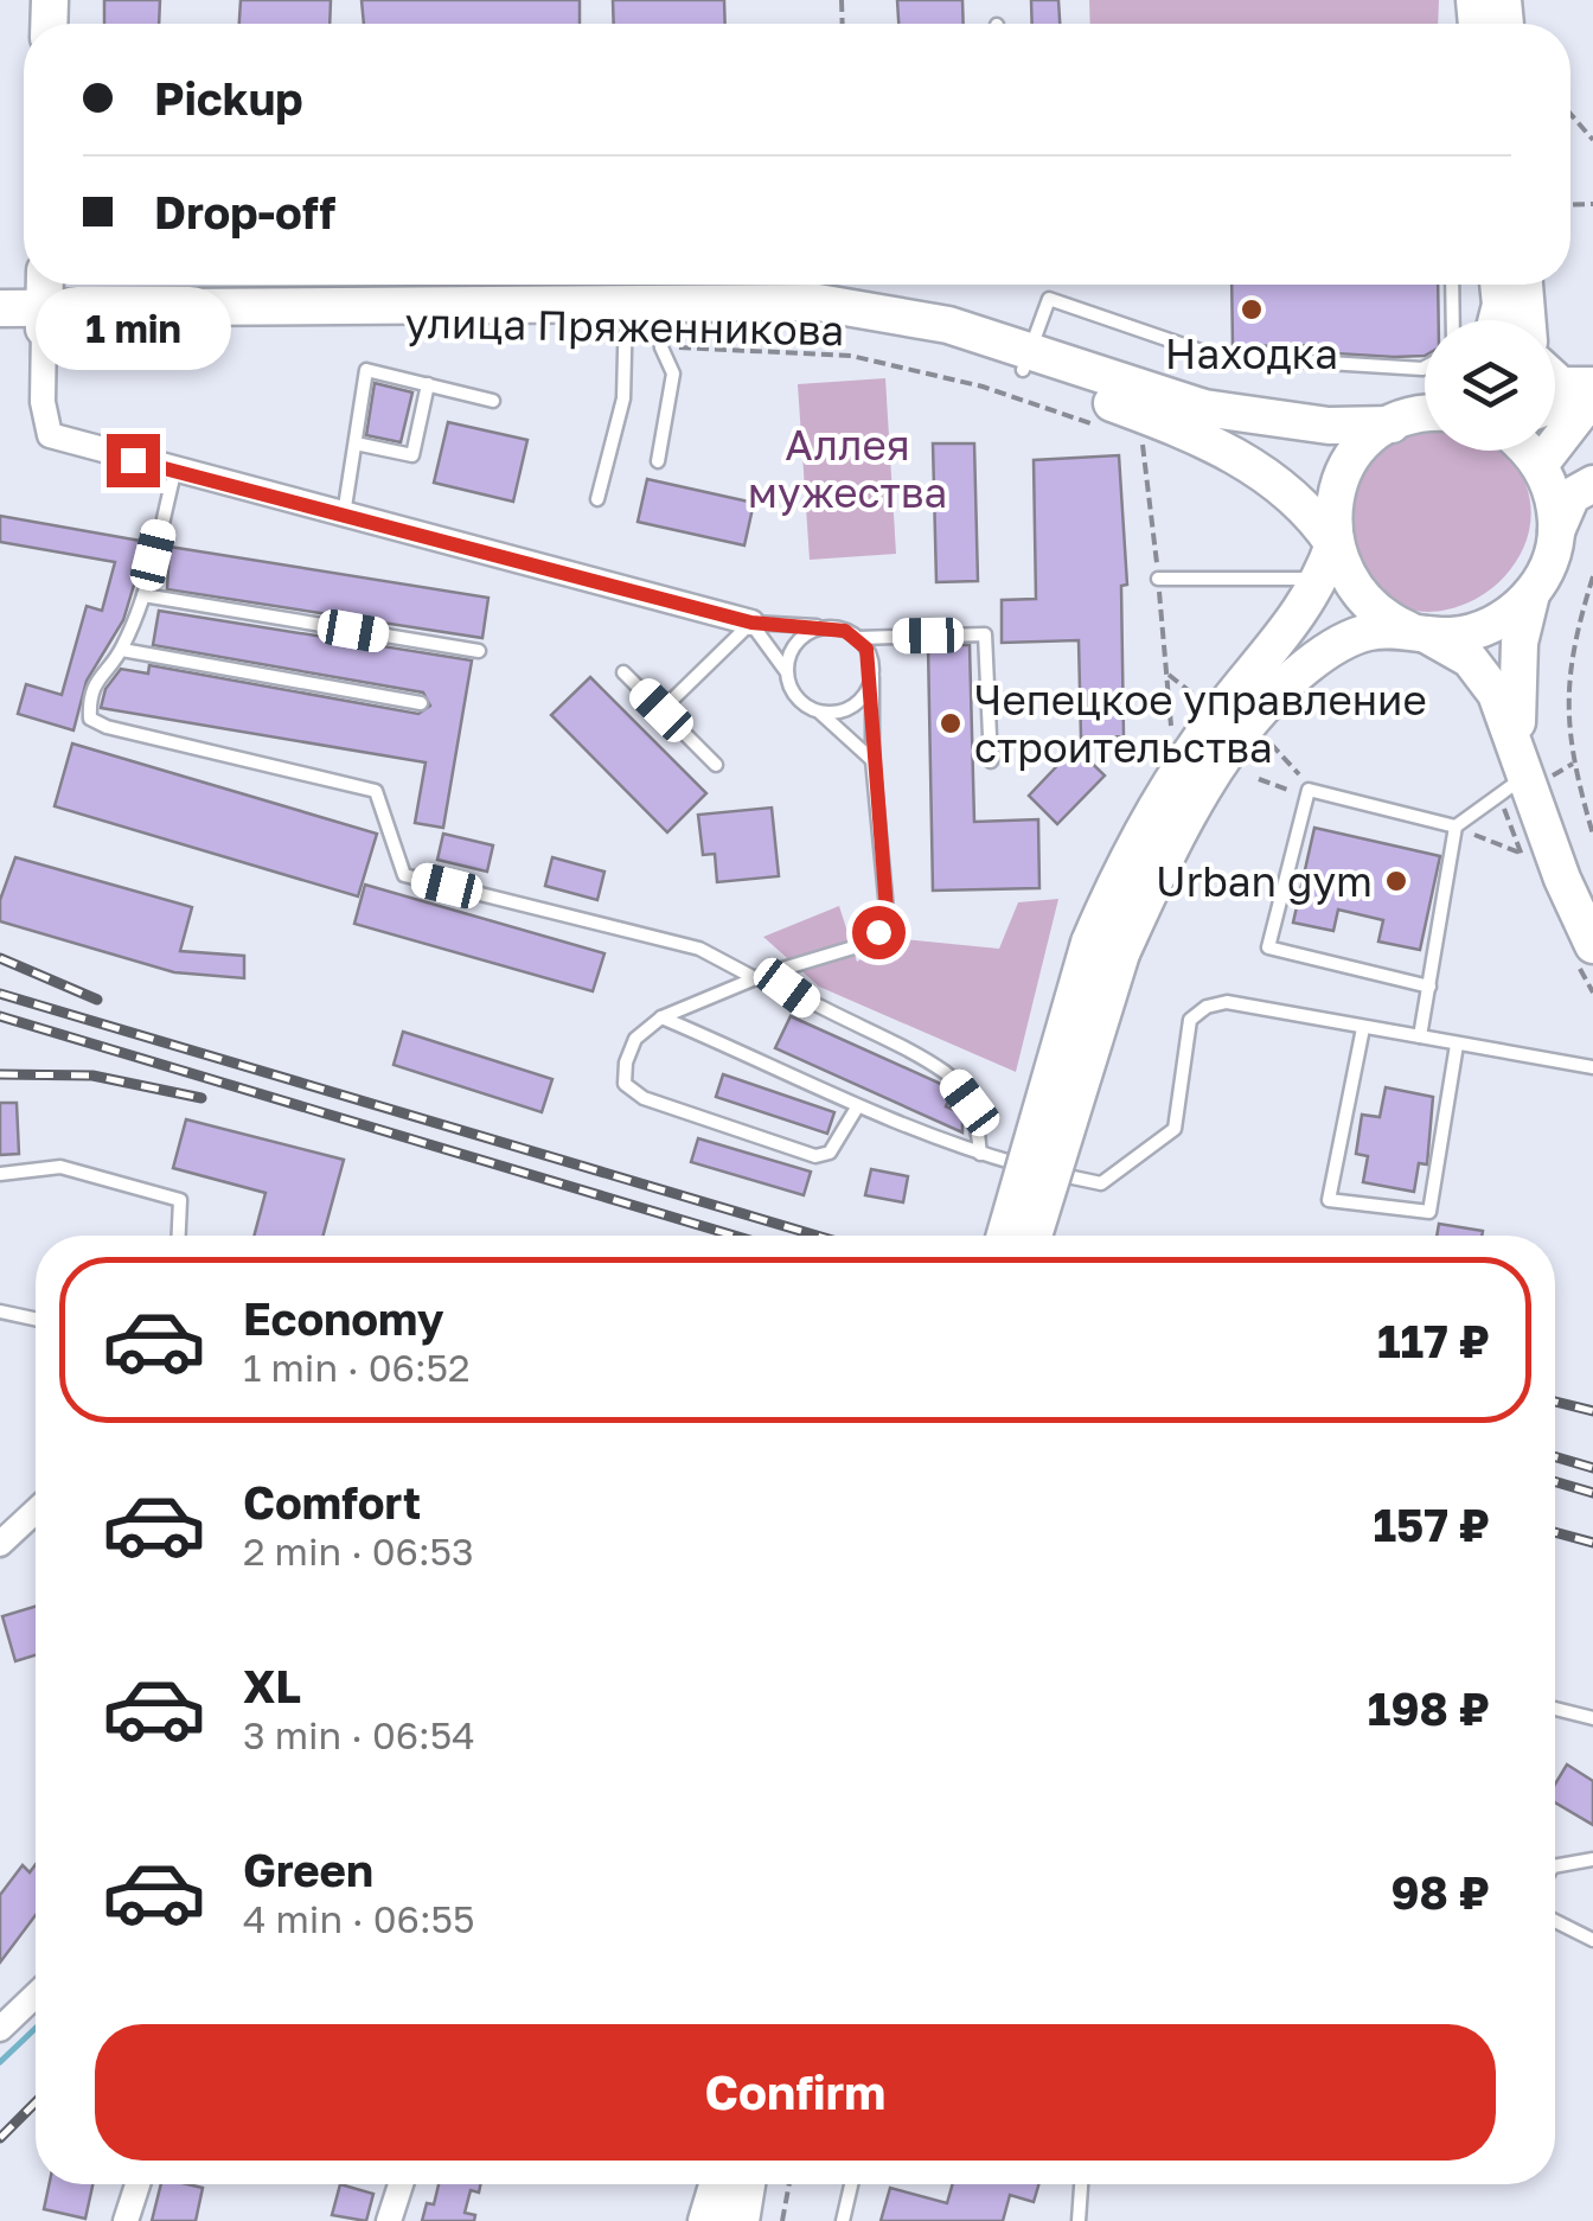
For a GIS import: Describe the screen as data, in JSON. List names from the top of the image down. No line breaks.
{"streets":{"main road":["улица Пряженникова"]},"parks":["Аллея мужества"],"places":["Находка","Чепецкое управление строительства","Urban gym"],"page":{"banner":["Pickup","Drop-off"],"bubble":"1 min","list":[{"name":"Economy","note":"1 min · 06:52","value":"117 ₽"},{"name":"Comfort","note":"2 min · 06:53","value":"157 ₽"},{"name":"XL","note":"3 min · 06:54","value":"198 ₽"},{"name":"Green","note":"4 min · 06:55","value":"98 ₽"}],"buttons":"Confirm"}}
